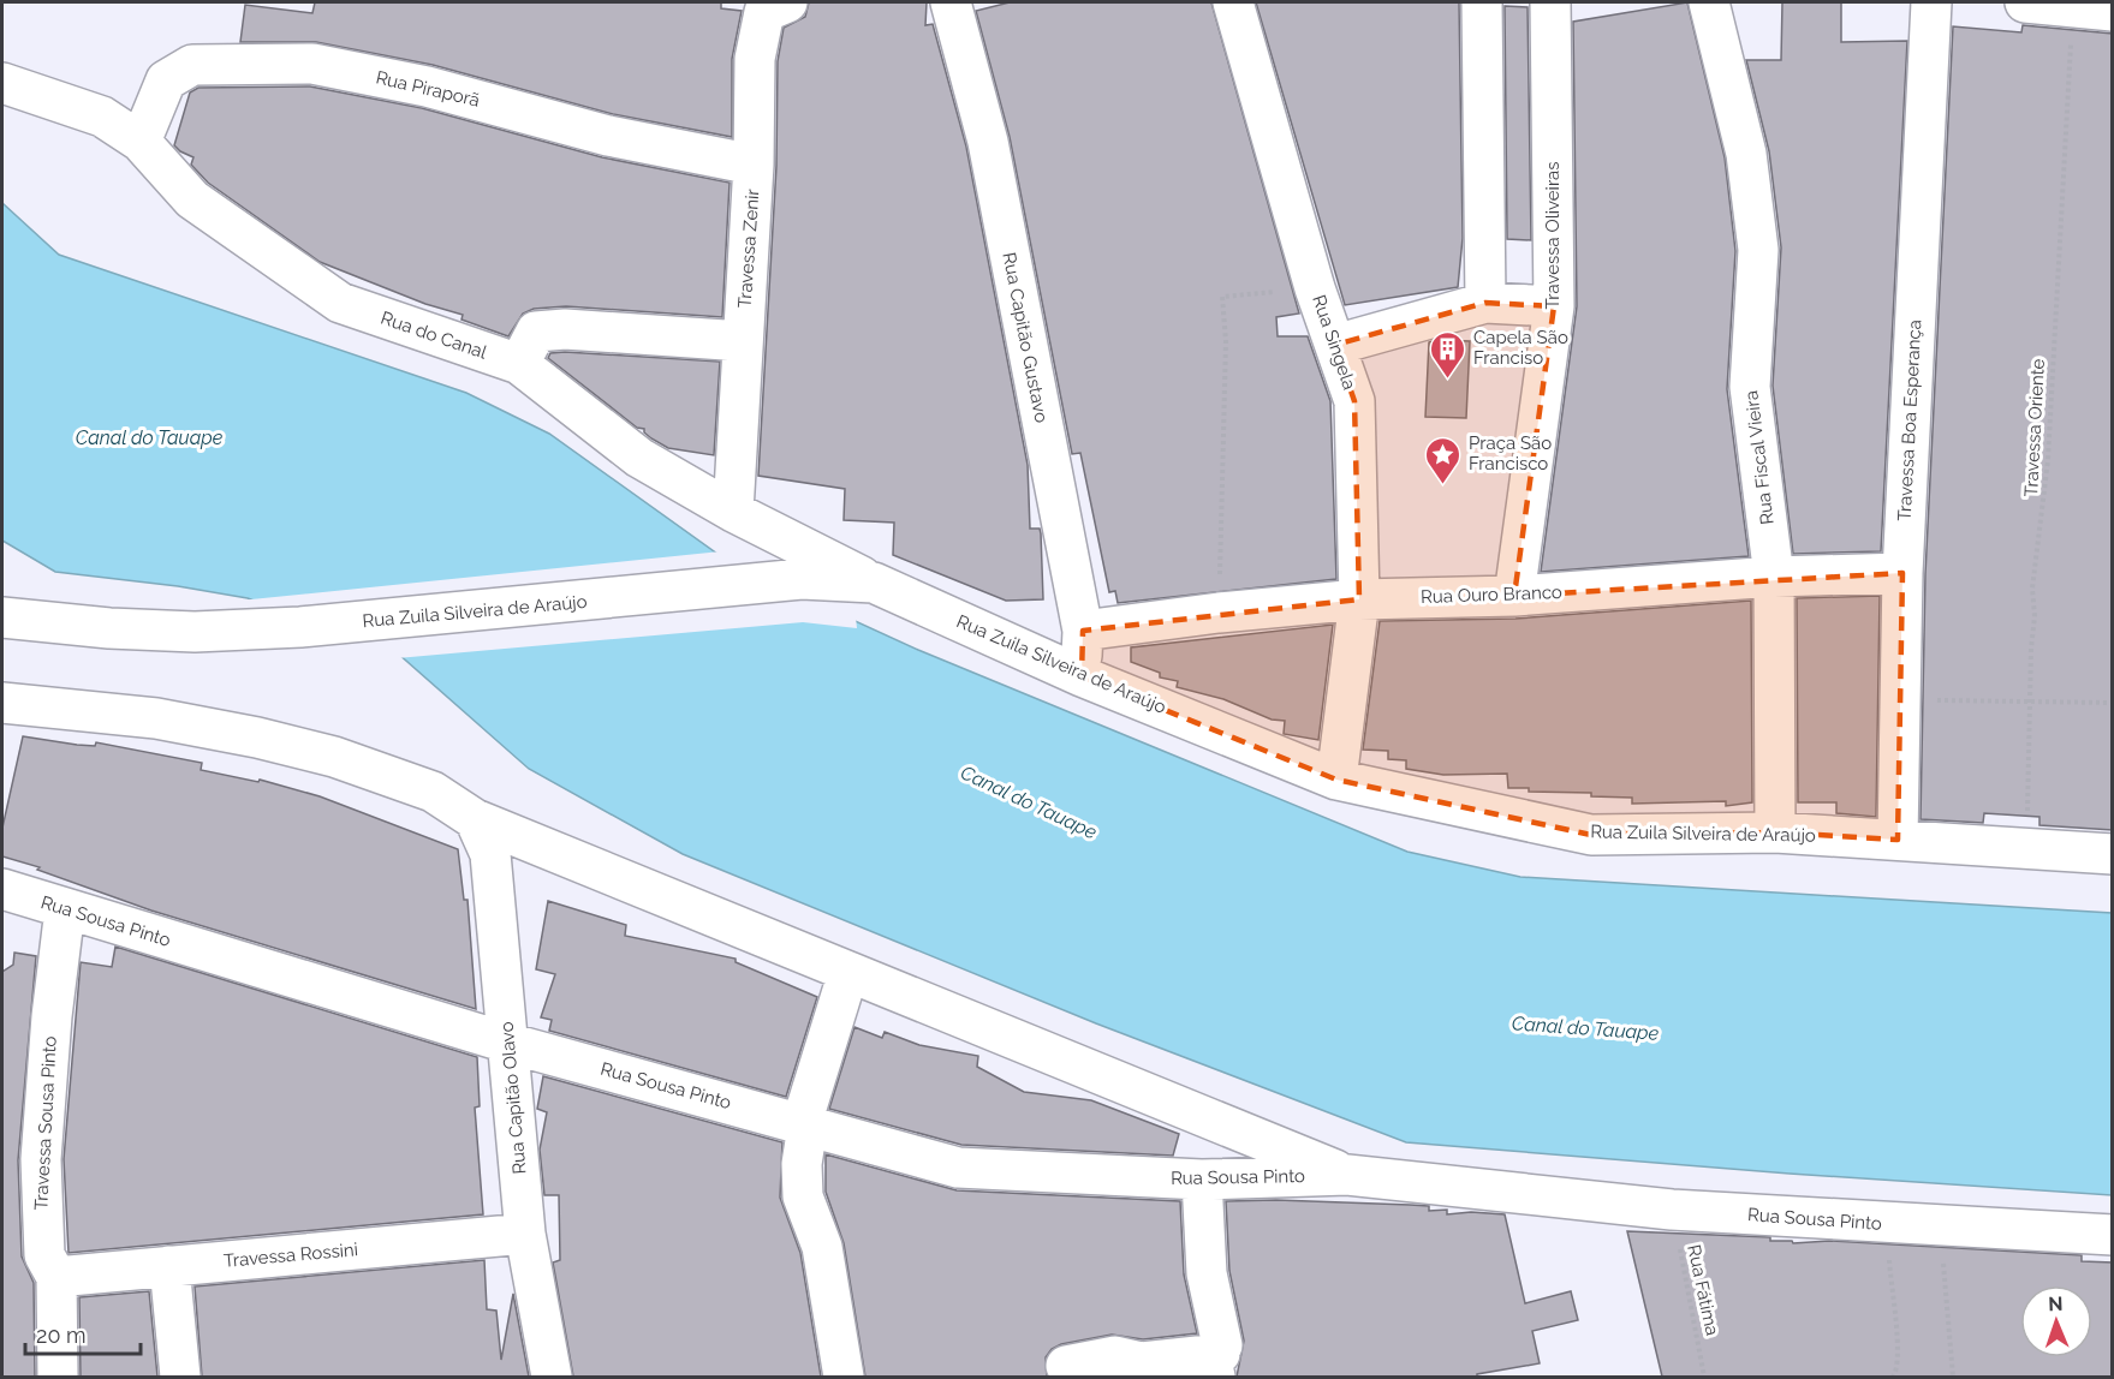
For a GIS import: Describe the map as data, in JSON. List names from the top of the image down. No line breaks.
{"streets":{"street":["Rua Piraporã","Travessa Oliveiras","Travessa Zenir","Rua do Canal","Rua Capitão Gustavo","Rua Singela","Travessa Boa Esperança","Rua Fiscal Vieira","Rua Ouro Branco","Rua Zuila Silveira de Araújo","Rua Sousa Pinto","Rua Capitão Olavo","Travessa Sousa Pinto","Travessa Rossini"],"path":["Travessa Oriente","Rua Fátima"]},"crossings":[["Rua Piraporã","Travessa Zenir"],["Rua Piraporã","Rua do Canal"],["Travessa Oliveiras","Rua Ouro Branco"],["Travessa Zenir","Rua do Canal"],["Rua do Canal","Rua Zuila Silveira de Araújo"],["Rua Capitão Gustavo","Rua Ouro Branco"],["Rua Capitão Gustavo","Rua Zuila Silveira de Araújo"],["Rua Singela","Rua Ouro Branco"],["Rua Singela","Rua Zuila Silveira de Araújo"],["Travessa Boa Esperança","Rua Ouro Branco"],["Travessa Boa Esperança","Rua Zuila Silveira de Araújo"],["Travessa Oriente","Rua Zuila Silveira de Araújo"],["Rua Fiscal Vieira","Rua Ouro Branco"],["Rua Fiscal Vieira","Rua Zuila Silveira de Araújo"],["Rua Sousa Pinto","Rua Capitão Olavo"],["Rua Sousa Pinto","Travessa Sousa Pinto"],["Rua Sousa Pinto","Rua Fátima"],["Rua Capitão Olavo","Travessa Rossini"],["Travessa Sousa Pinto","Travessa Rossini"]],"water":["Canal do Tauape"],"places":{"building":["Capela São Franciso"],"place":["Praça São Francisco"]},"scale_bar":"20 m","north":"top"}
